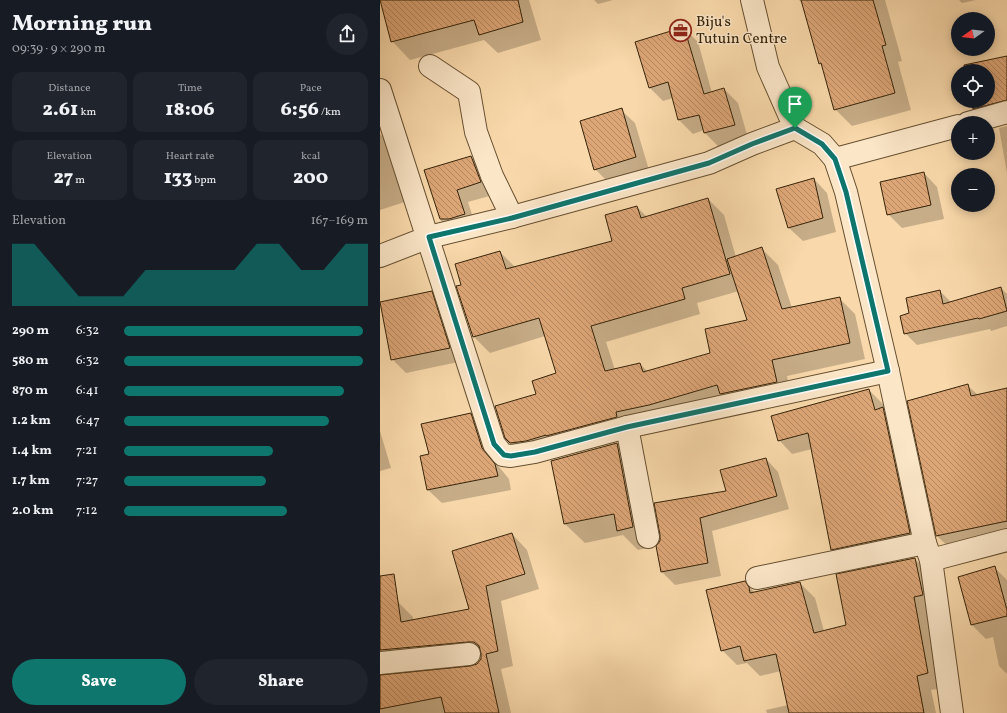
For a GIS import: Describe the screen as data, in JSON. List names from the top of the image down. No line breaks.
{"places":{"office":["Biju's Tutuin Centre"]},"north":"left","page":{"heading":["Morning run","09:39 · 9 × 290 m"],"map_buttons":["+","−"],"stats":[["Distance","2.61 km"],["Time","18:06"],["Pace","6:56 /km"],["Elevation","27 m"],["Heart rate","133 bpm"],["kcal","200"]],"chart":["Elevation","167–169 m"],"list":[{"name":"290 m","note":"6:32"},{"name":"580 m","note":"6:32"},{"name":"870 m","note":"6:41"},{"name":"1.2 km","note":"6:47"},{"name":"1.4 km","note":"7:21"},{"name":"1.7 km","note":"7:27"},{"name":"2.0 km","note":"7:12"}],"buttons":["Save","Share"]}}
